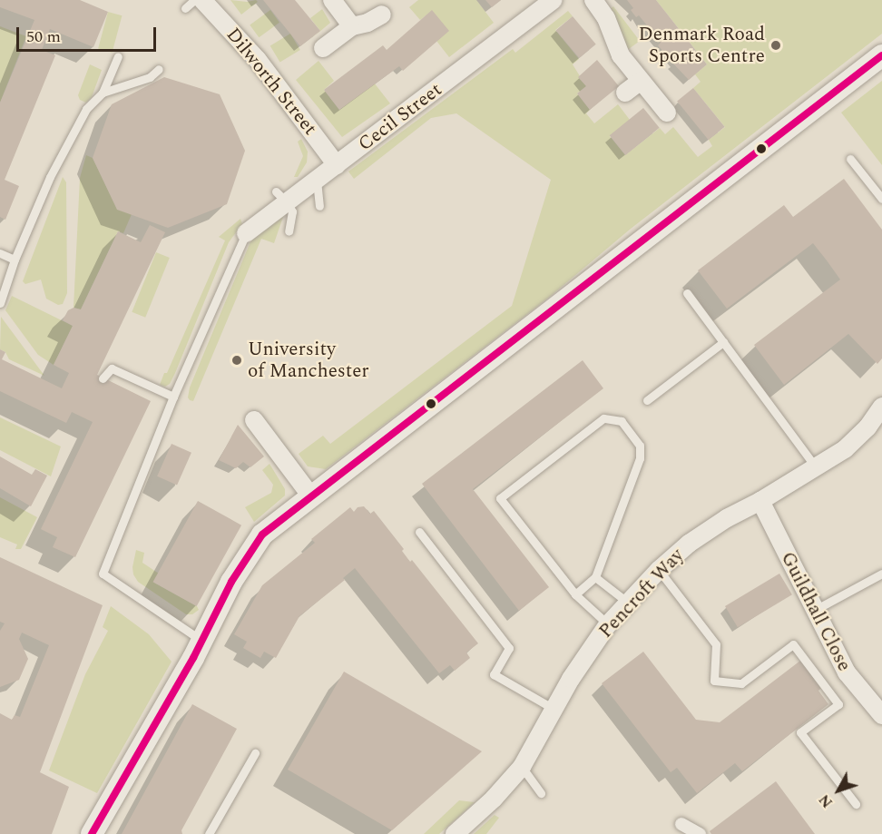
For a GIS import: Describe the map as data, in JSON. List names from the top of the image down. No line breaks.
{"streets":{"street":["Dilworth Street","Cecil Street","Pencroft Way","Guildhall Close"]},"crossings":[["Dilworth Street","Cecil Street"],["Pencroft Way","Guildhall Close"]],"places":["Denmark Road Sports Centre","University of Manchester"],"scale_bar":"50 m","north":"bottom left"}
